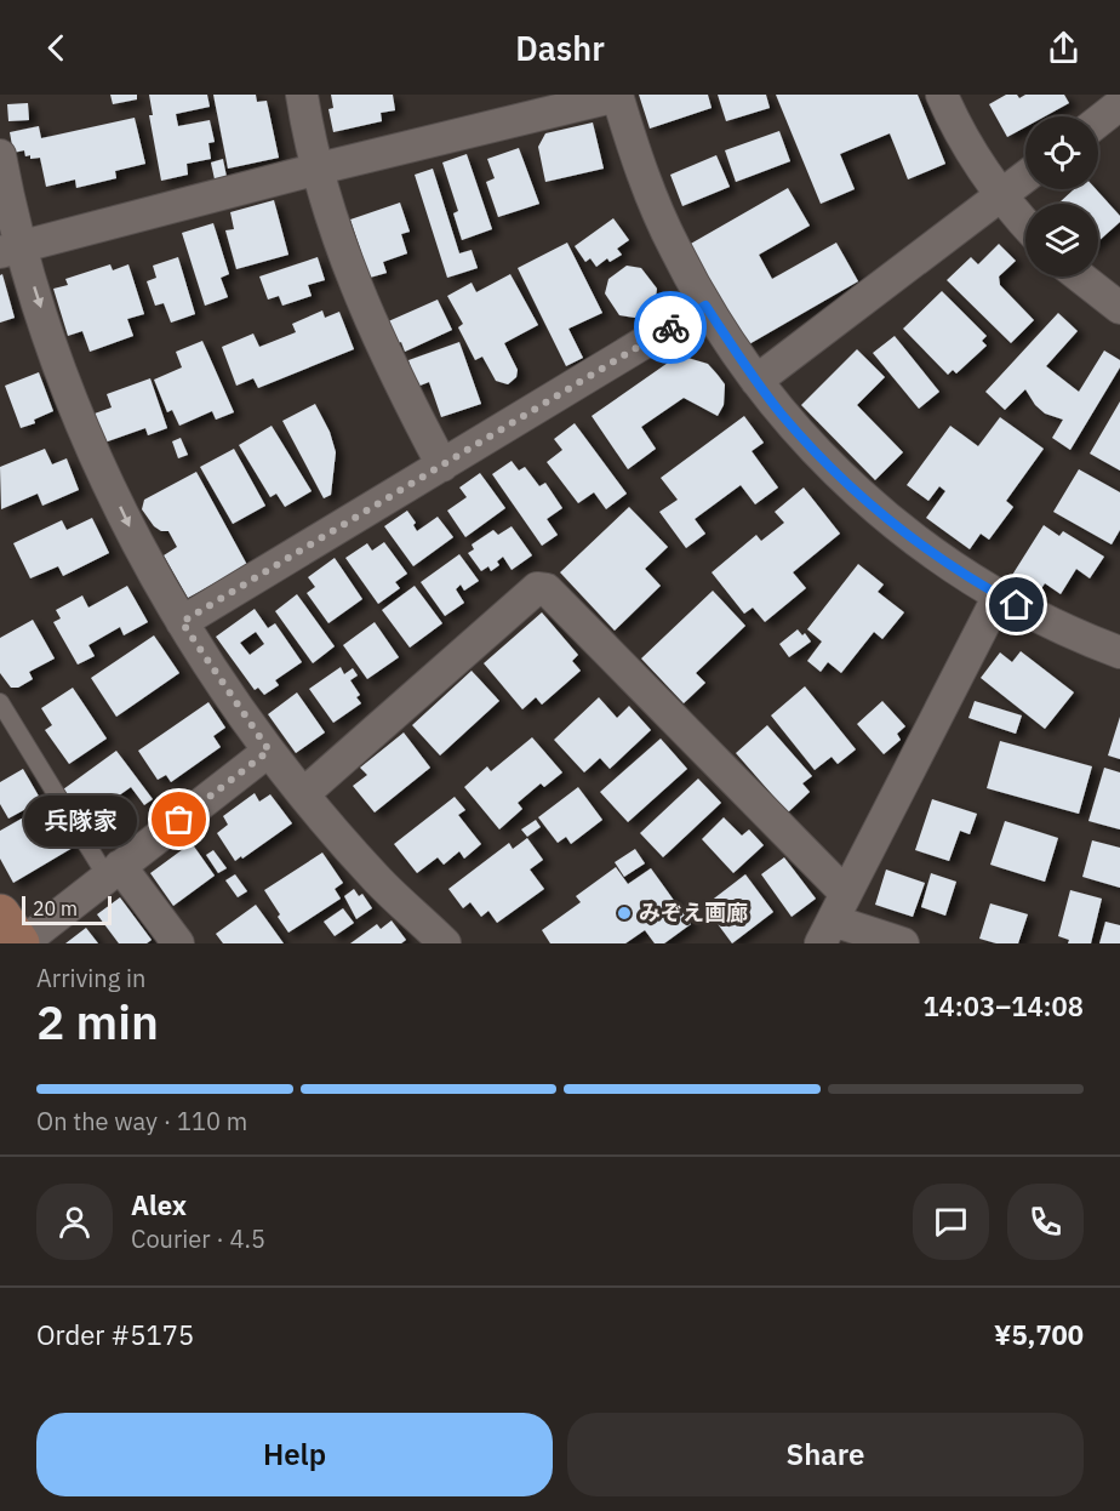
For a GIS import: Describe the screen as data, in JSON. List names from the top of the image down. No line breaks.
{"places":["兵隊家","みぞえ画廊"],"scale_bar":"20 m","page":{"header":"Dashr","bubble":"兵隊家","scale":"20 m","heading":["2 min","Arriving in","14:03–14:08"],"panel":["Alex","Courier · 4.5","Order #5175","¥5,700"],"bar":"On the way · 110 m","buttons":["Help","Share"]}}
